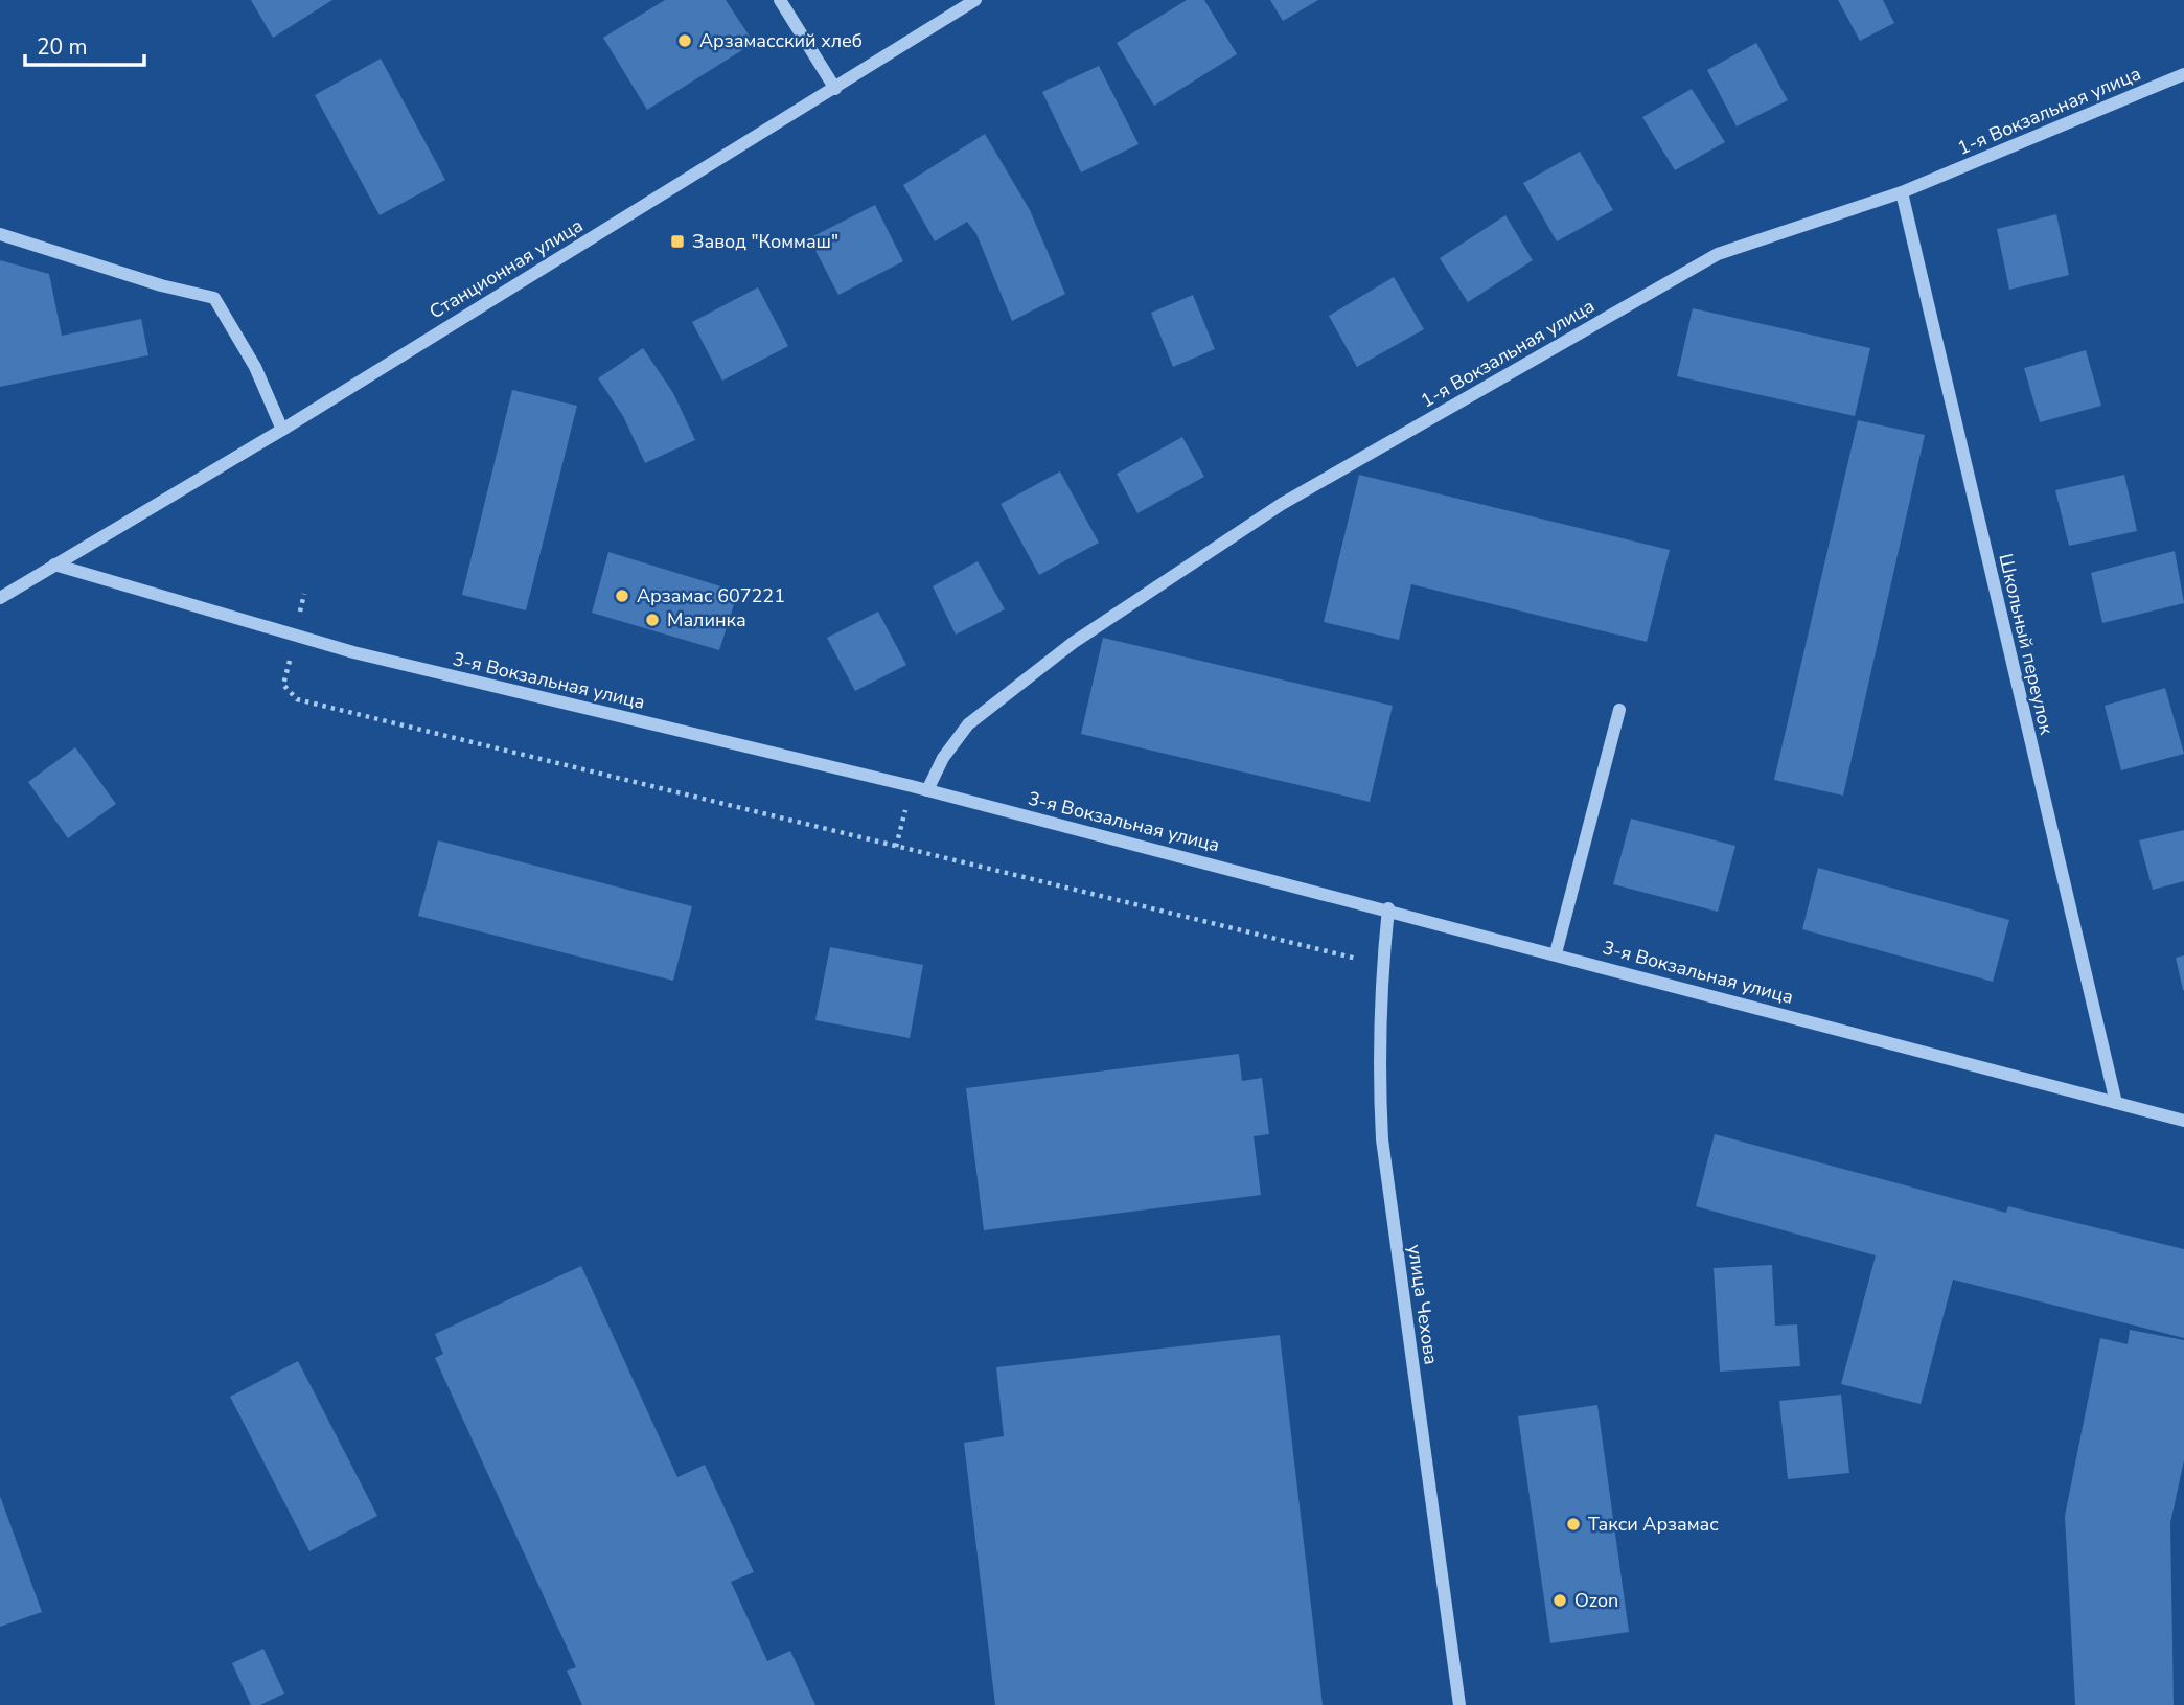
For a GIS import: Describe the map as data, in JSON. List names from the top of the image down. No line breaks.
{"streets":{"street":["1-я Вокзальная улица","Станционная улица","Школьный переулок","3-я Вокзальная улица","улица Чехова"]},"crossings":[["1-я Вокзальная улица","Школьный переулок"],["1-я Вокзальная улица","3-я Вокзальная улица"],["Станционная улица","3-я Вокзальная улица"],["Школьный переулок","3-я Вокзальная улица"],["3-я Вокзальная улица","улица Чехова"]],"places":{"other":["Арзамасский хлеб","Арзамас 607221","Малинка","Такси Арзамас","Ozon"],"transit":["Завод \"Коммаш\""]},"scale_bar":"20 m"}
